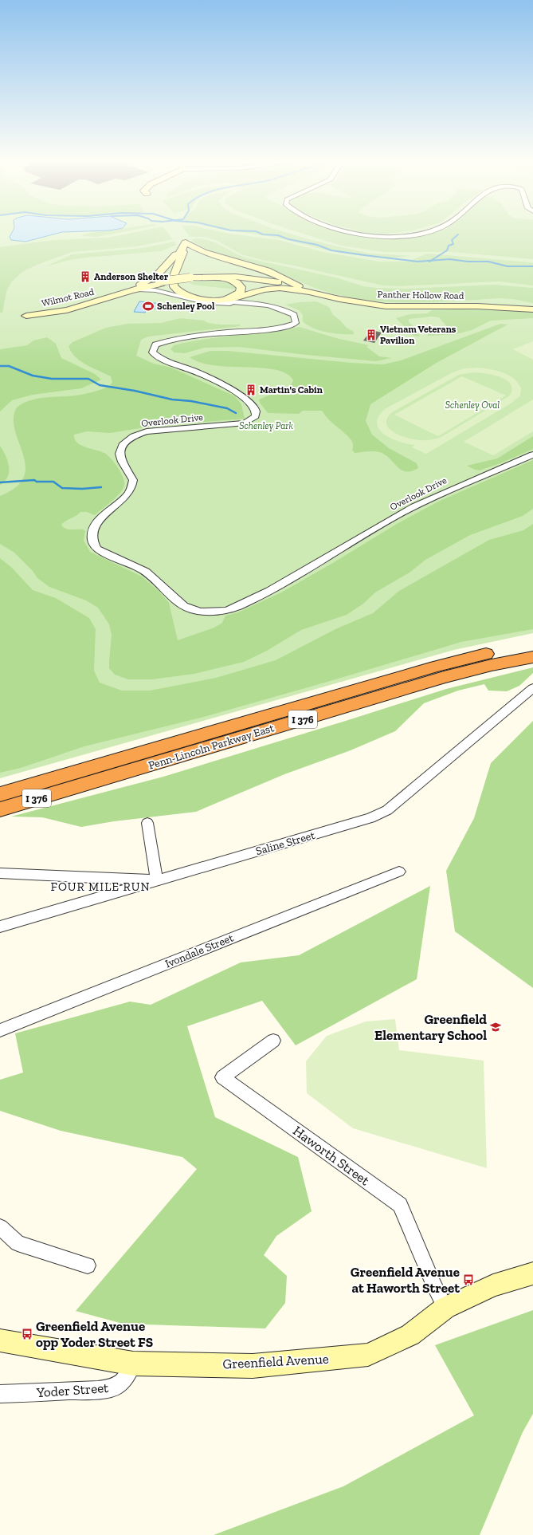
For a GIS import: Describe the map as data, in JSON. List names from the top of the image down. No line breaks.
{"streets":{"highway":["I 376","Penn-Lincoln Parkway East"],"main road":["Panther Hollow Road","Wilmot Road","Greenfield Avenue"],"street":["Overlook Drive","Saline Street","Ivondale Street","Haworth Street","Yoder Street"]},"crossings":[["Panther Hollow Road","Wilmot Road"],["Wilmot Road","Overlook Drive"],["Haworth Street","Greenfield Avenue"],["Greenfield Avenue","Yoder Street"]],"districts":["FOUR MILE RUN"],"parks":["Schenley Oval","Schenley Park"],"places":{"building":["Anderson Shelter","Vietnam Veterans Pavilion","Martin's Cabin"],"sports":["Schenley Pool"],"school or university":["Greenfield Elementary School"],"bus stop":["Greenfield Avenue at Haworth Street","Greenfield Avenue opp Yoder Street FS"]}}
